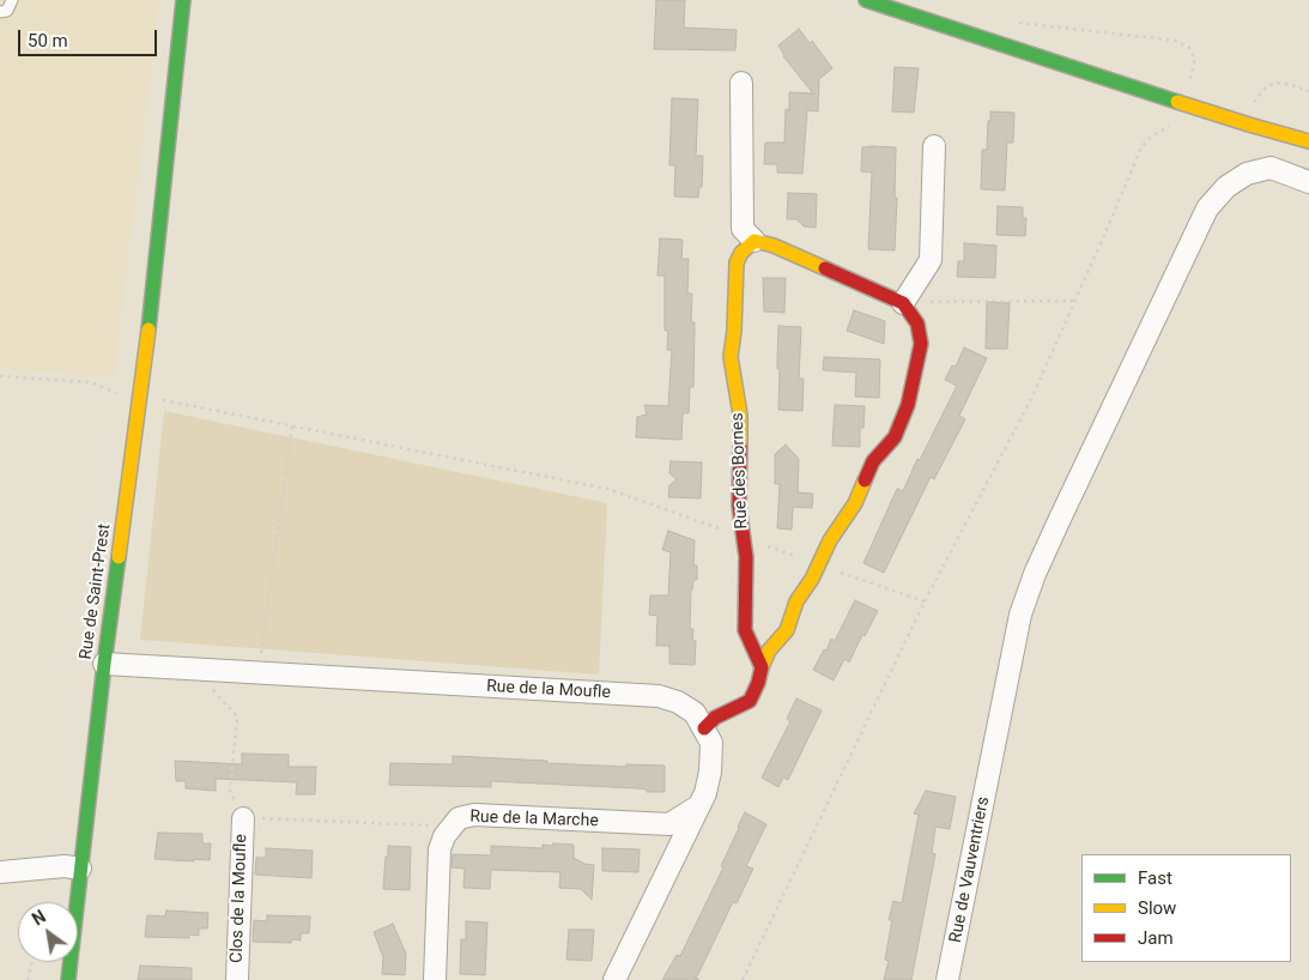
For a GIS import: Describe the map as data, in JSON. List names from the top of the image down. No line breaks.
{"streets":{"main road":["Rue des Bornes","Rue de Saint-Prest"],"street":["Rue de la Moufle","Rue de la Marche","Rue de Vauventriers","Clos de la Moufle"]},"crossings":[["Rue de Saint-Prest","Rue de la Moufle"],["Rue de la Moufle","Rue de la Marche"]],"legend":["Fast","Slow","Jam"],"scale_bar":"50 m","north":"top left"}
